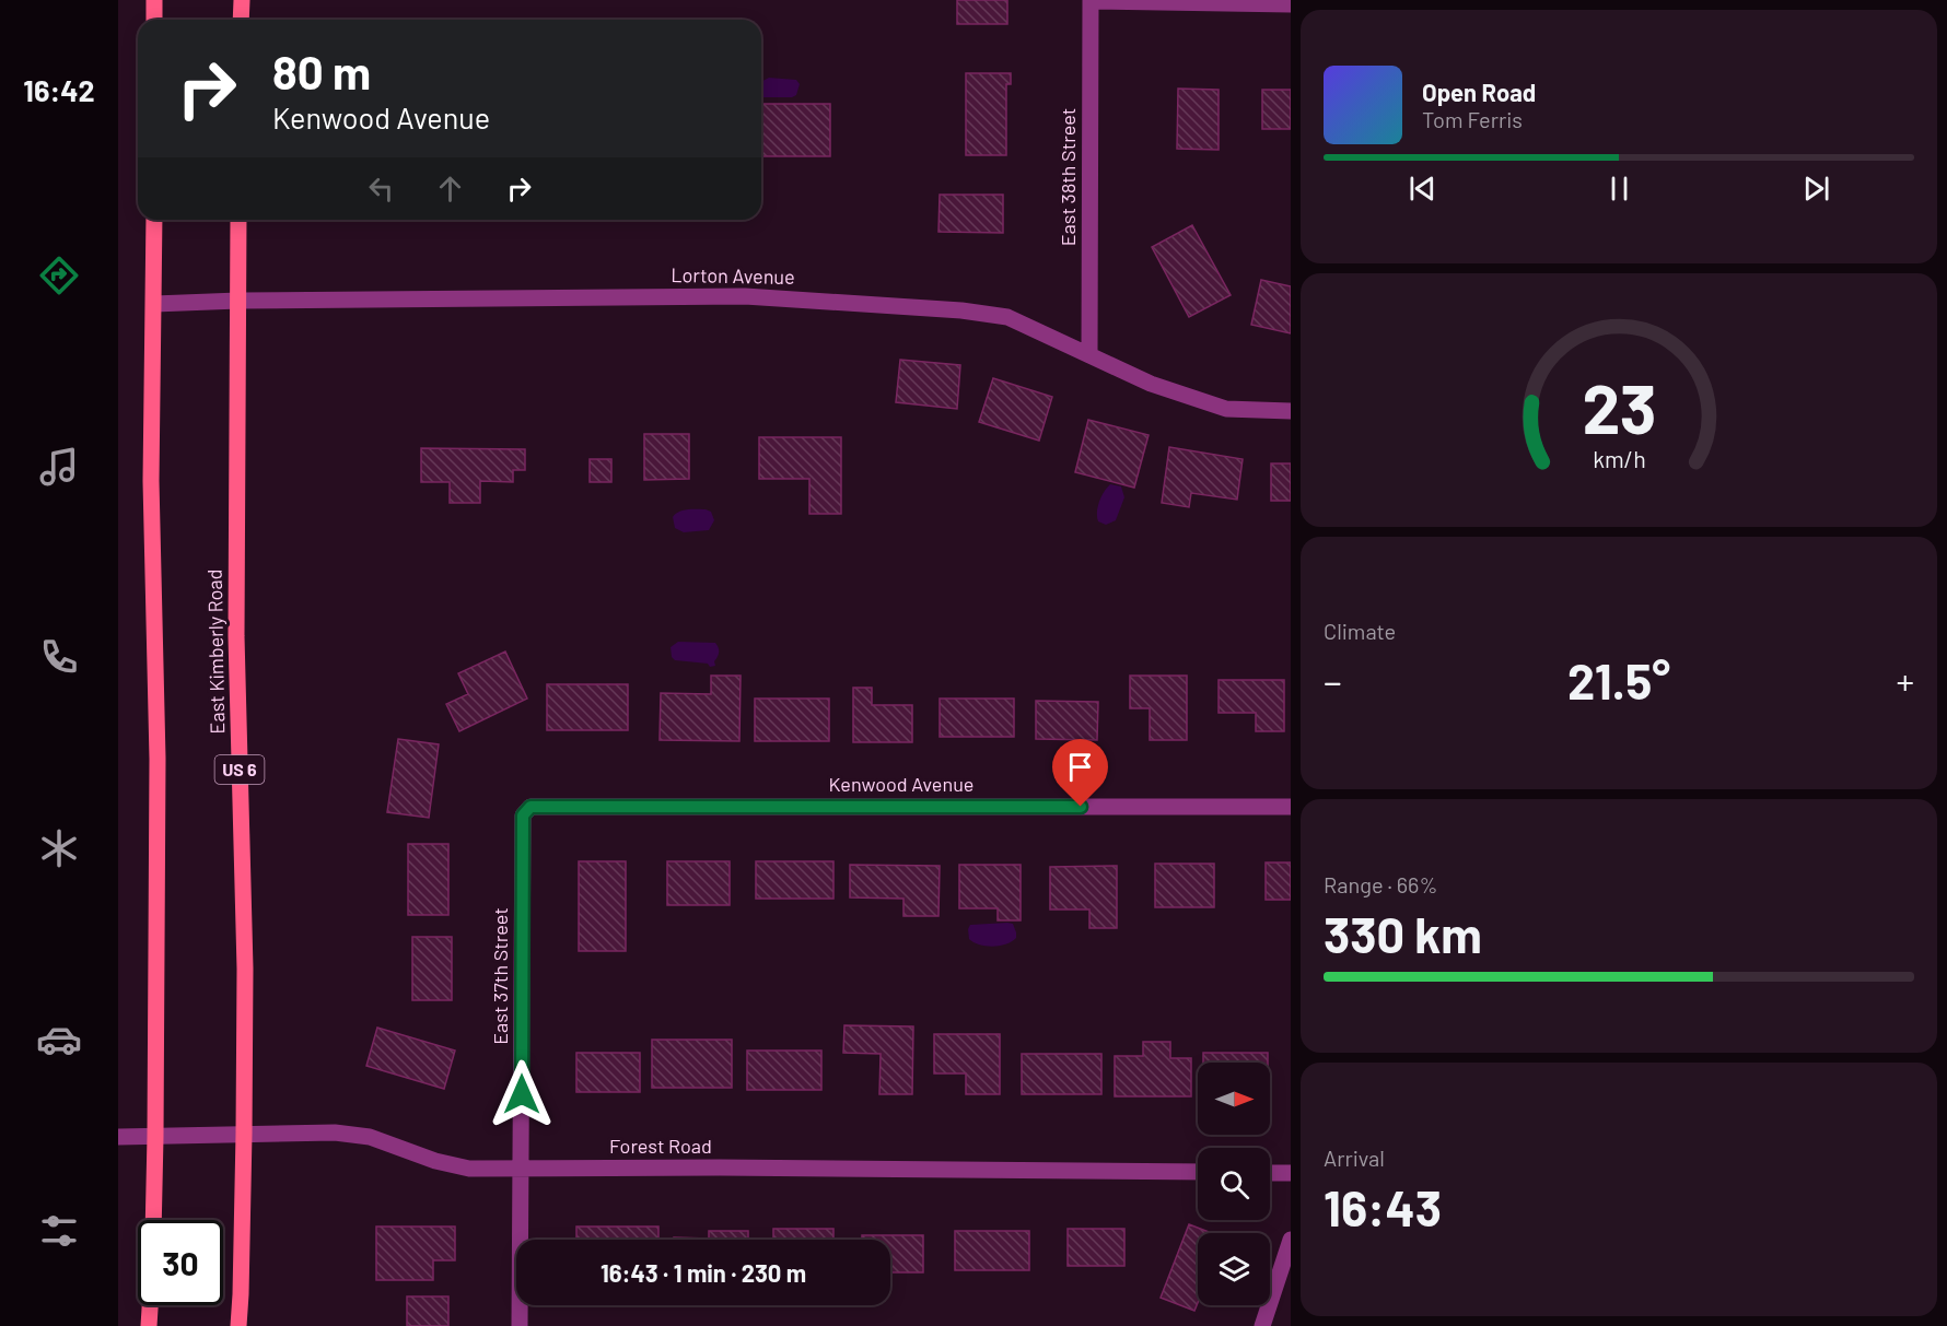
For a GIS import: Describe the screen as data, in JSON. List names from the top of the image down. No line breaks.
{"streets":{"main road":["East Kimberly Road","US 6"],"street":["East 38th Street","Lorton Avenue","Kenwood Avenue","East 37th Street","Forest Road"]},"crossings":[["East 38th Street","Lorton Avenue"],["Lorton Avenue","East Kimberly Road"],["East Kimberly Road","Forest Road"],["Kenwood Avenue","East 37th Street"],["East 37th Street","Forest Road"]],"north":"right","page":{"tabs":"16:42","turn":["80 m","Kenwood Avenue"],"song":["Open Road","Tom Ferris"],"tile":["Climate",["Range · 66%","330 km"],["Arrival","16:43"]],"heat":["−","21.5°","+"],"limit":"30","trip":"16:43 · 1 min · 230 m","gauge":["23","km/h"]}}
